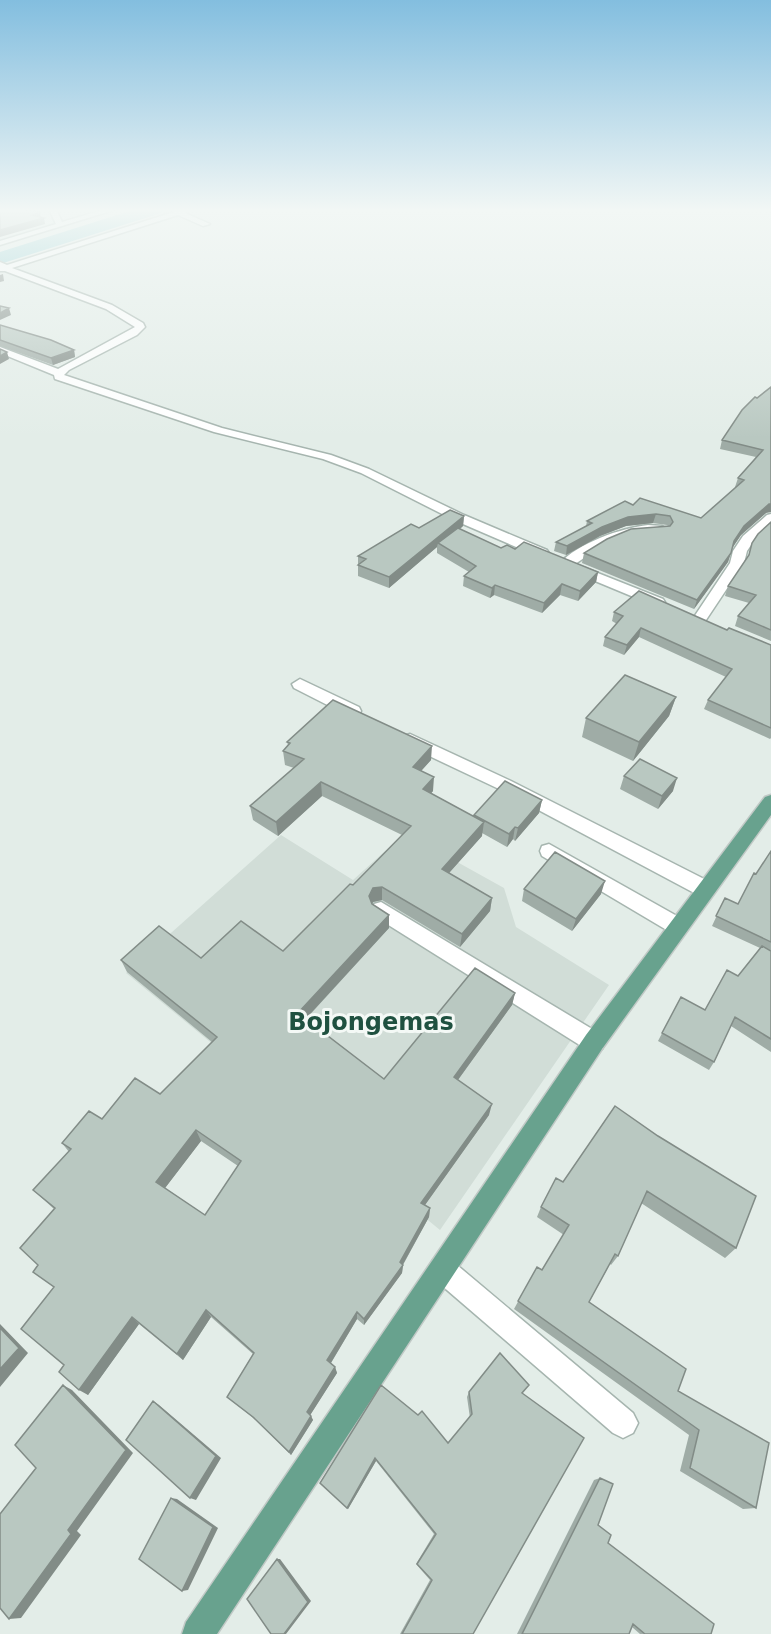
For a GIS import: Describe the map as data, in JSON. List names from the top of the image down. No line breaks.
{"districts":["Bojongemas"]}
